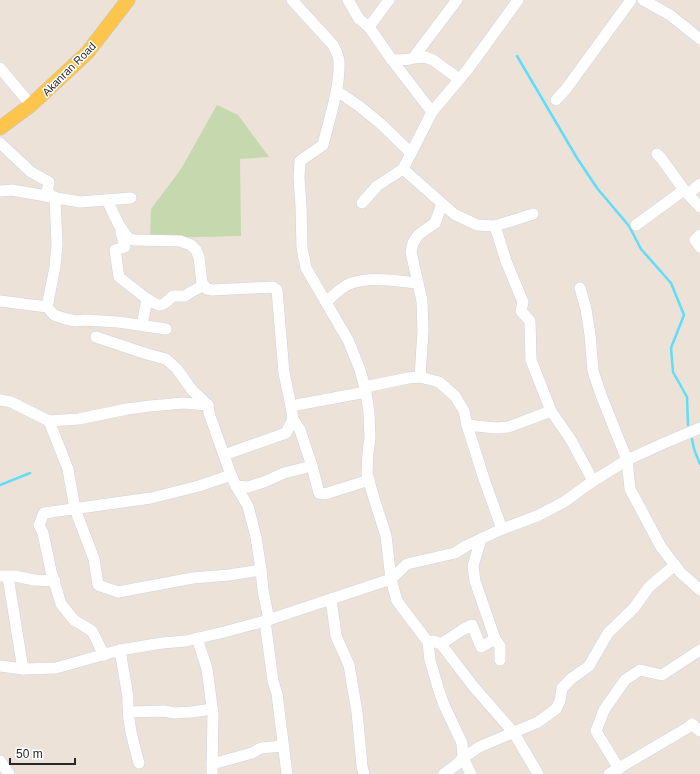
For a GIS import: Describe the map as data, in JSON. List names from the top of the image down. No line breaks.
{"streets":{"main road":["Akanran Road"]},"scale_bar":"50 m"}
